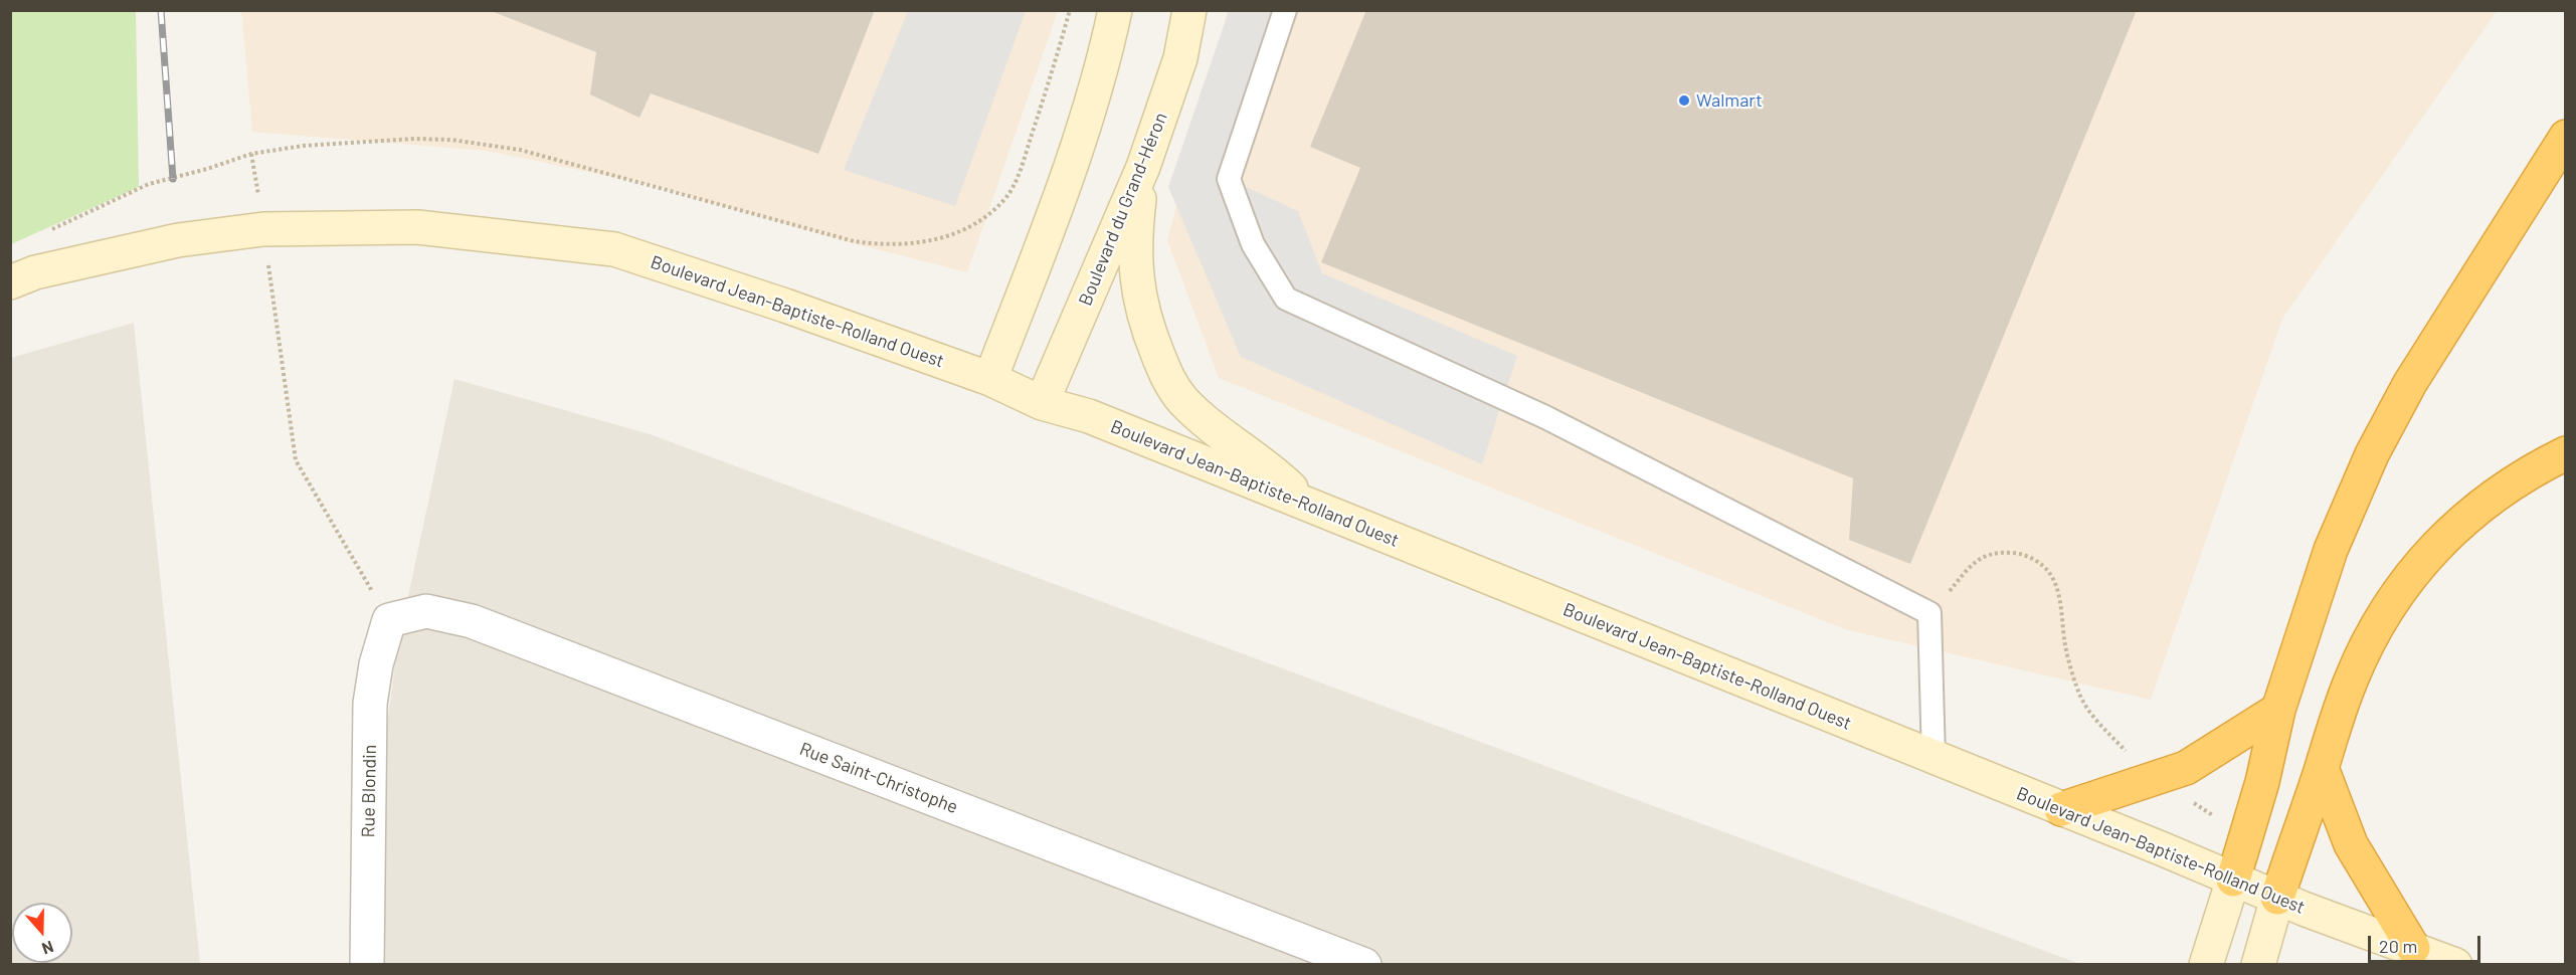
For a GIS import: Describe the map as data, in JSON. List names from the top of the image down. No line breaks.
{"streets":{"street":["Boulevard du Grand-Héron","Boulevard Jean-Baptiste-Rolland Ouest","Rue Saint-Christophe","Rue Blondin"]},"crossings":[["Boulevard du Grand-Héron","Boulevard Jean-Baptiste-Rolland Ouest"],["Rue Saint-Christophe","Rue Blondin"]],"places":["Walmart"],"scale_bar":"20 m","north":"bottom"}
